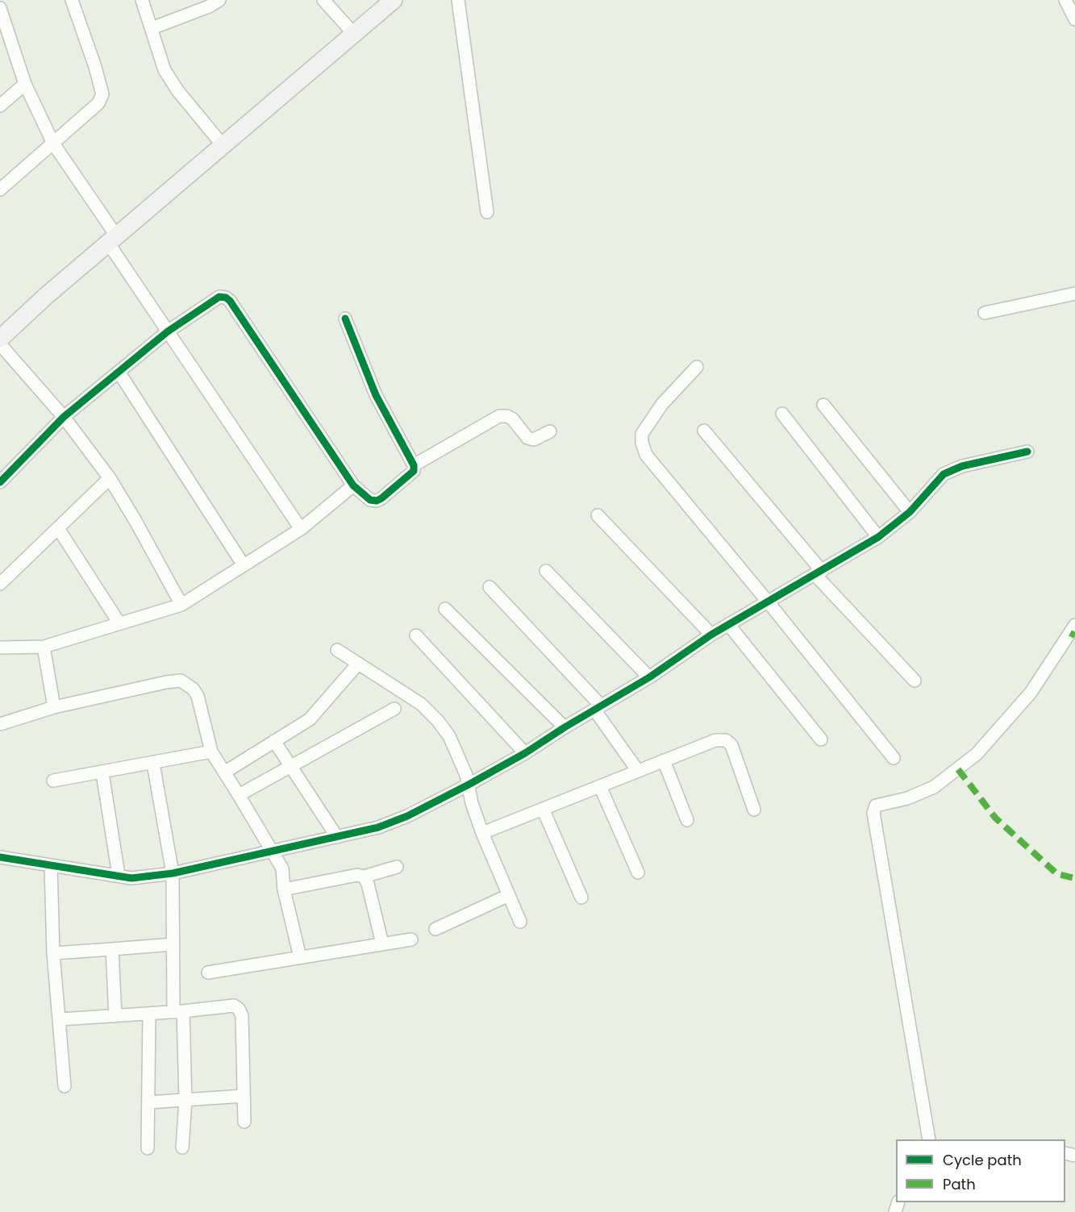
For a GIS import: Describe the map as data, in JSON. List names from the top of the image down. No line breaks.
{"legend":["Cycle path","Path"]}
